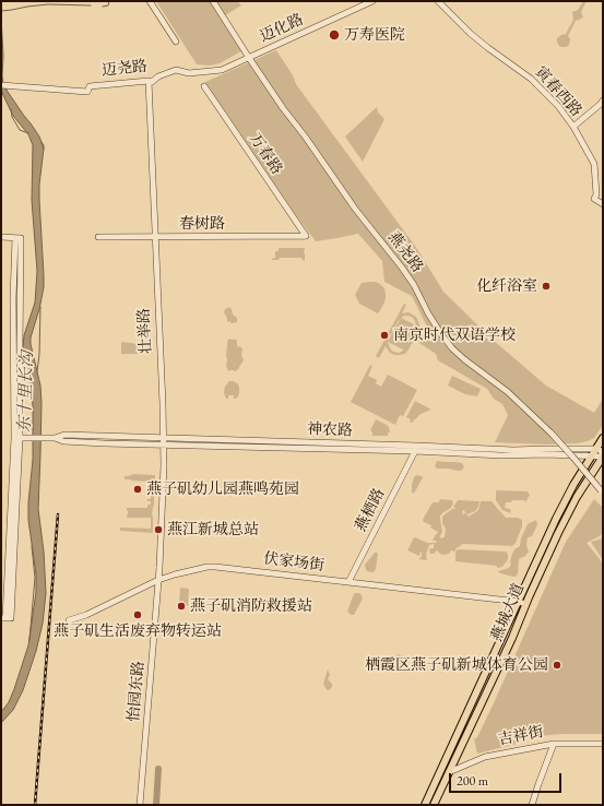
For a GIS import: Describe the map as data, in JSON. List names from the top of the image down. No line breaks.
{"streets":{"main road":["燕城大道"],"street":["迈化路","迈尧路","寅春西路","万春路","春树路","燕尧路","壮举路","神农路","燕栖路","伏家场街","怡园东路","吉祥街"]},"crossings":[["迈化路","迈尧路"],["迈化路","燕尧路"],["迈尧路","燕尧路"],["迈尧路","壮举路"],["万春路","春树路"],["春树路","壮举路"],["壮举路","神农路"],["壮举路","伏家场街"],["壮举路","怡园东路"],["神农路","燕栖路"],["神农路","燕城大道"],["燕栖路","伏家场街"],["伏家场街","燕城大道"],["伏家场街","怡园东路"],["燕城大道","吉祥街"]],"water":["东十里长沟"],"places":["万寿医院","化纤浴室","南京时代双语学校","燕子矶幼儿园燕鸣苑园","燕江新城总站","燕子矶消防救援站","燕子矶生活废弃物转运站","栖霞区燕子矶新城体育公园"],"scale_bar":"200 m"}
